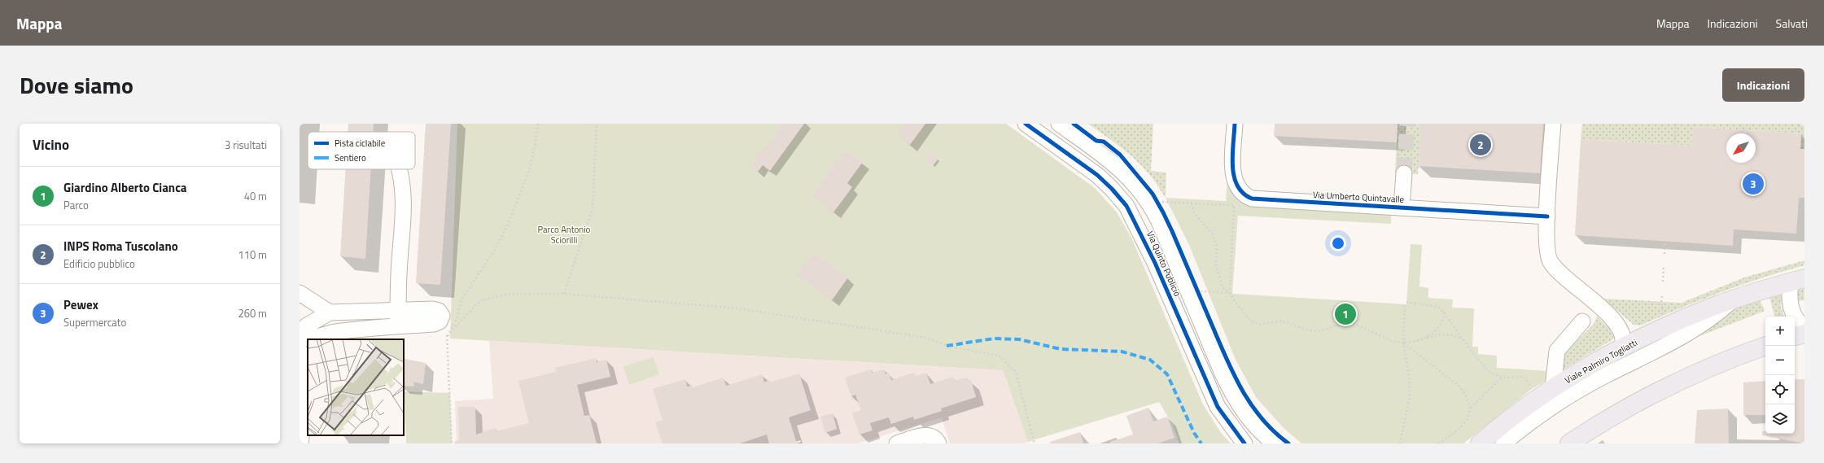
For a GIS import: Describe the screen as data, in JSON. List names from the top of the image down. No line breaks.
{"streets":{"main road":["Viale Palmiro Togliatti"],"street":["Via Umberto Quintavalle","Via Quinto Publicio"]},"parks":["Parco Antonio Sciorilli"],"legend":["Pista ciclabile","Sentiero"],"north":"bottom left","page":{"header":"Mappa","nav":["Mappa","Indicazioni","Salvati"],"title":"Dove siamo","buttons":"Indicazioni","heading":["Vicino","3 risultati"],"pins":["2","3","1"],"list":[{"mark":"1","name":"Giardino Alberto Cianca","note":"Parco","value":"40 m"},{"mark":"2","name":"INPS Roma Tuscolano","note":"Edificio pubblico","value":"110 m"},{"mark":"3","name":"Pewex","note":"Supermercato","value":"260 m"}],"map_buttons":["+","−"]}}
